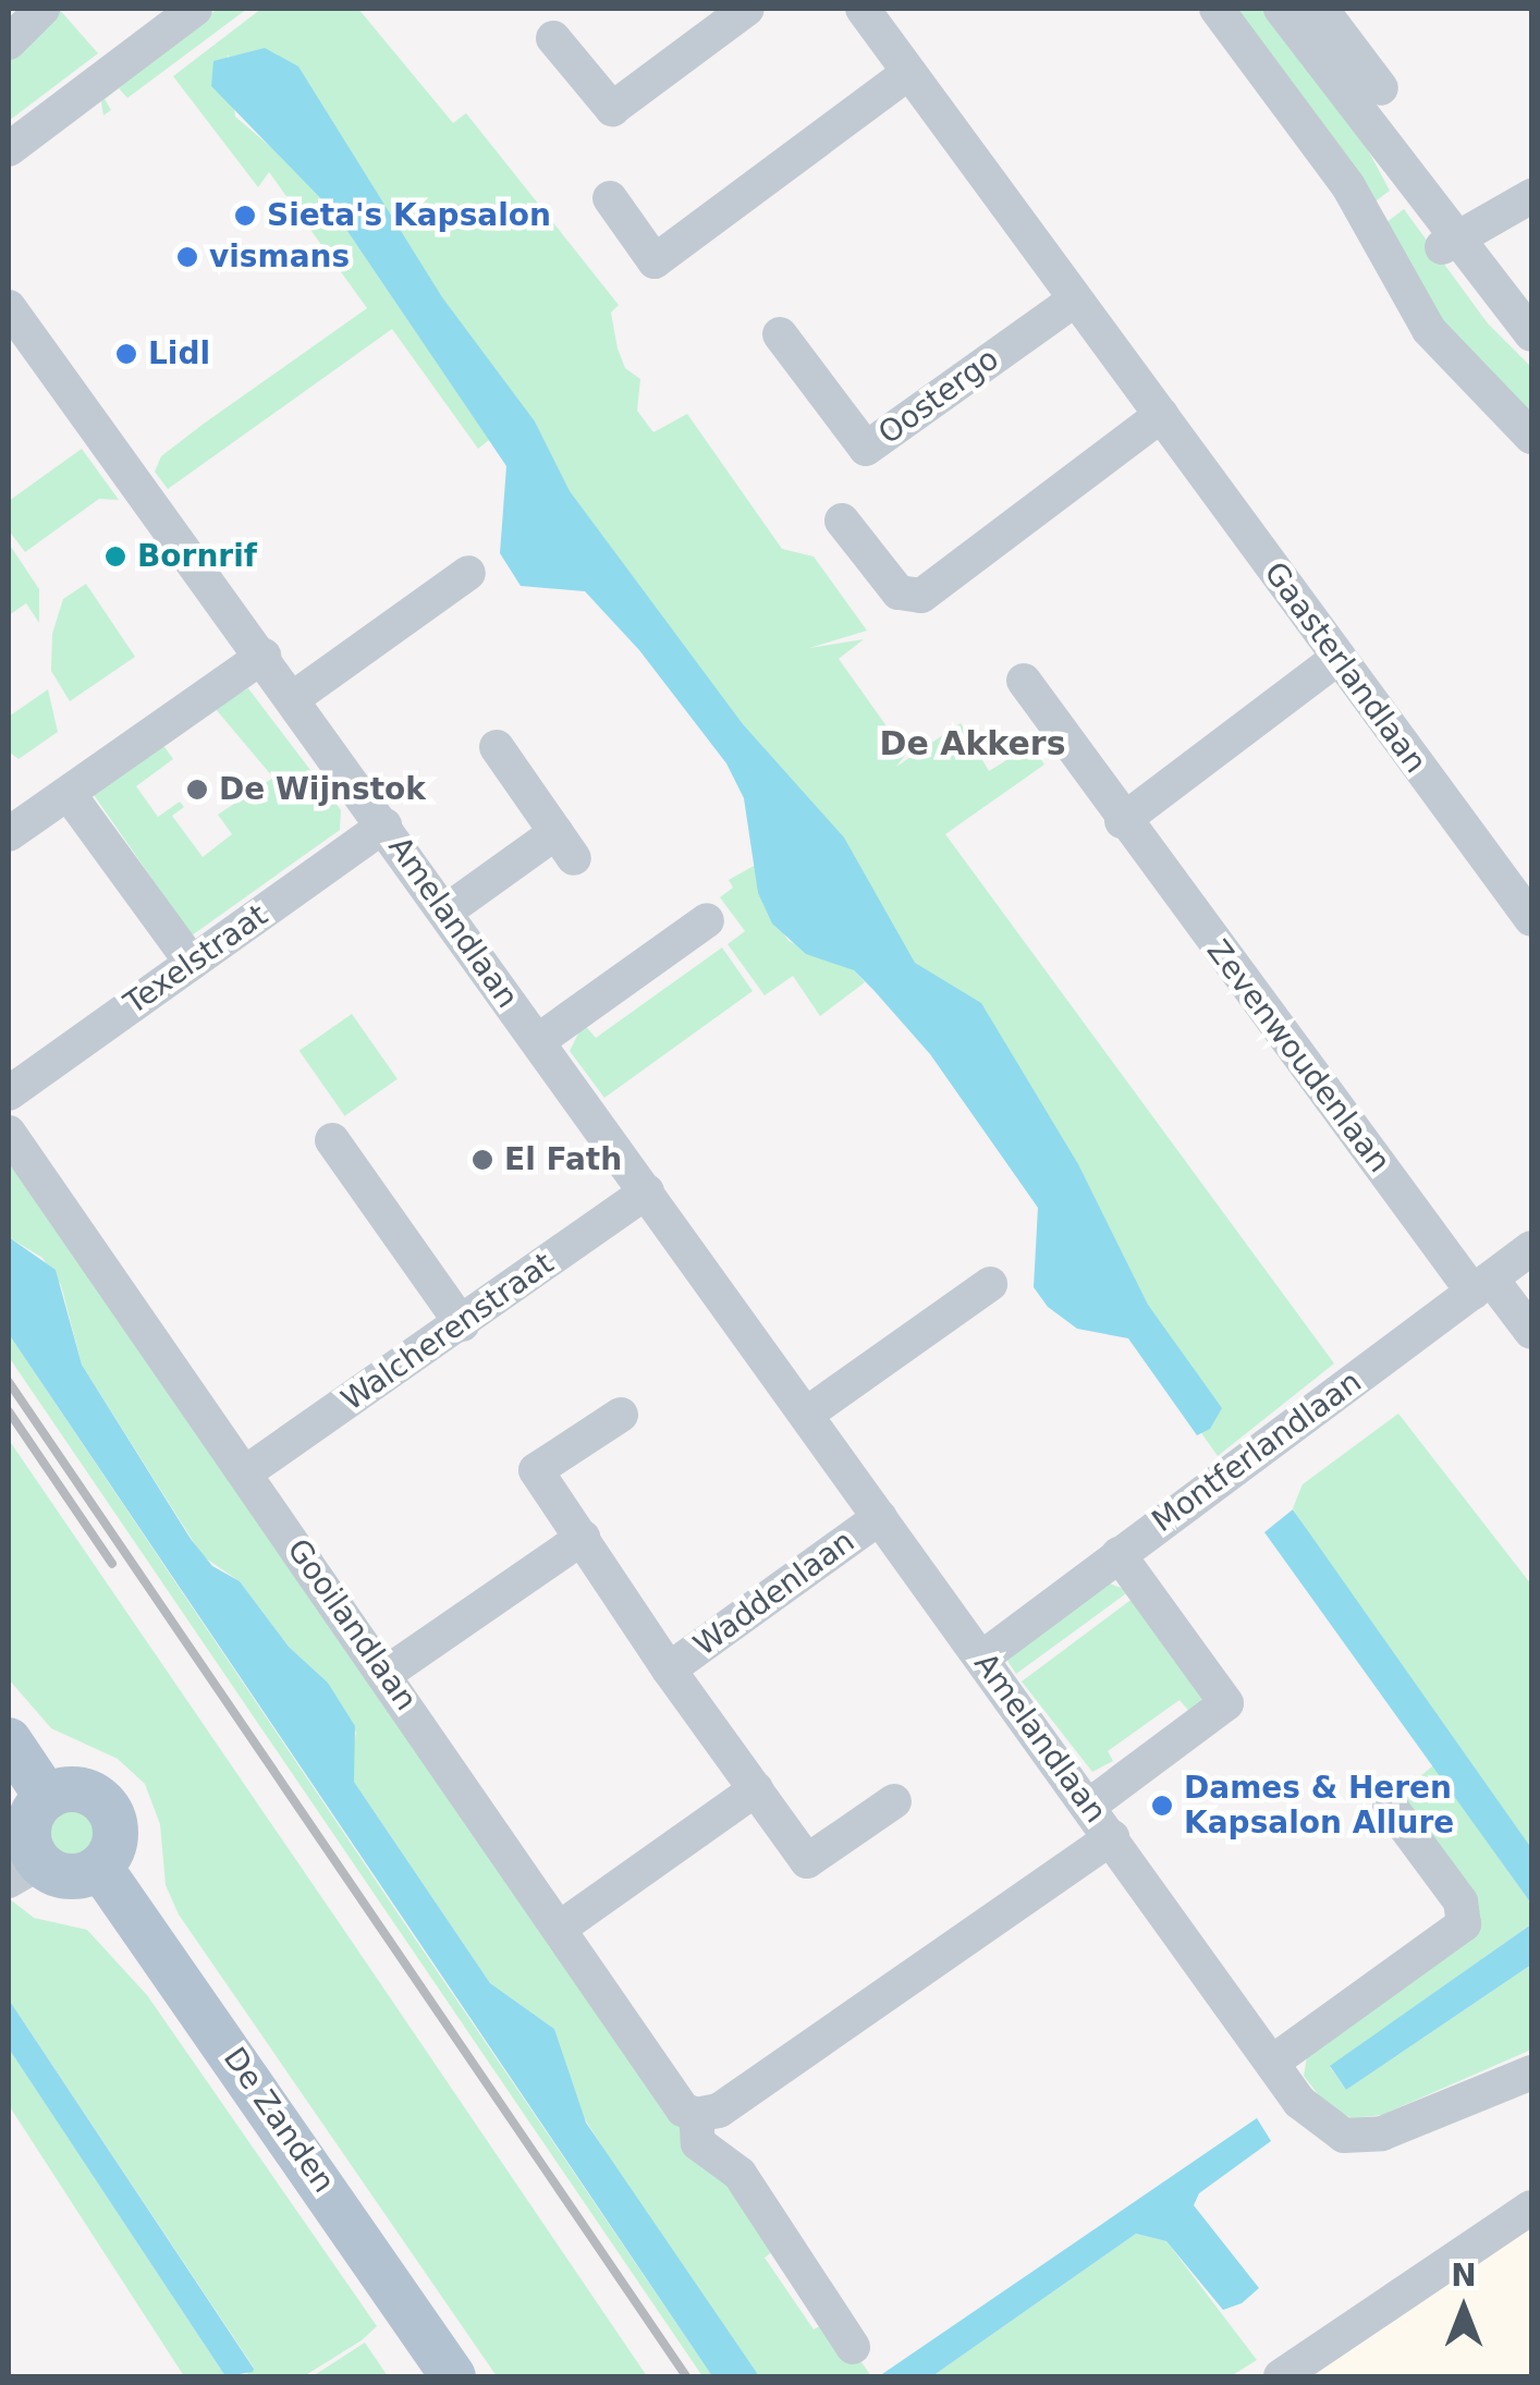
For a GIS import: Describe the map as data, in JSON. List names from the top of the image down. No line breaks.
{"streets":{"main road":["De Zanden"],"street":["Oostergo","Gaasterlandlaan","Amelandlaan","Texelstraat","Zevenwoudenlaan","Walcherenstraat","Montferlandlaan","Waddenlaan","Gooilandlaan"]},"crossings":[["Oostergo","Gaasterlandlaan"],["Amelandlaan","Texelstraat"],["Amelandlaan","Walcherenstraat"],["Amelandlaan","Montferlandlaan"],["Amelandlaan","Waddenlaan"],["Zevenwoudenlaan","Montferlandlaan"],["Walcherenstraat","Gooilandlaan"]],"districts":["De Akkers"],"places":["Sieta's Kapsalon","vismans","Lidl","Bornrif","De Wijnstok","El Fath","Dames & Heren Kapsalon Allure"],"north":"top"}
